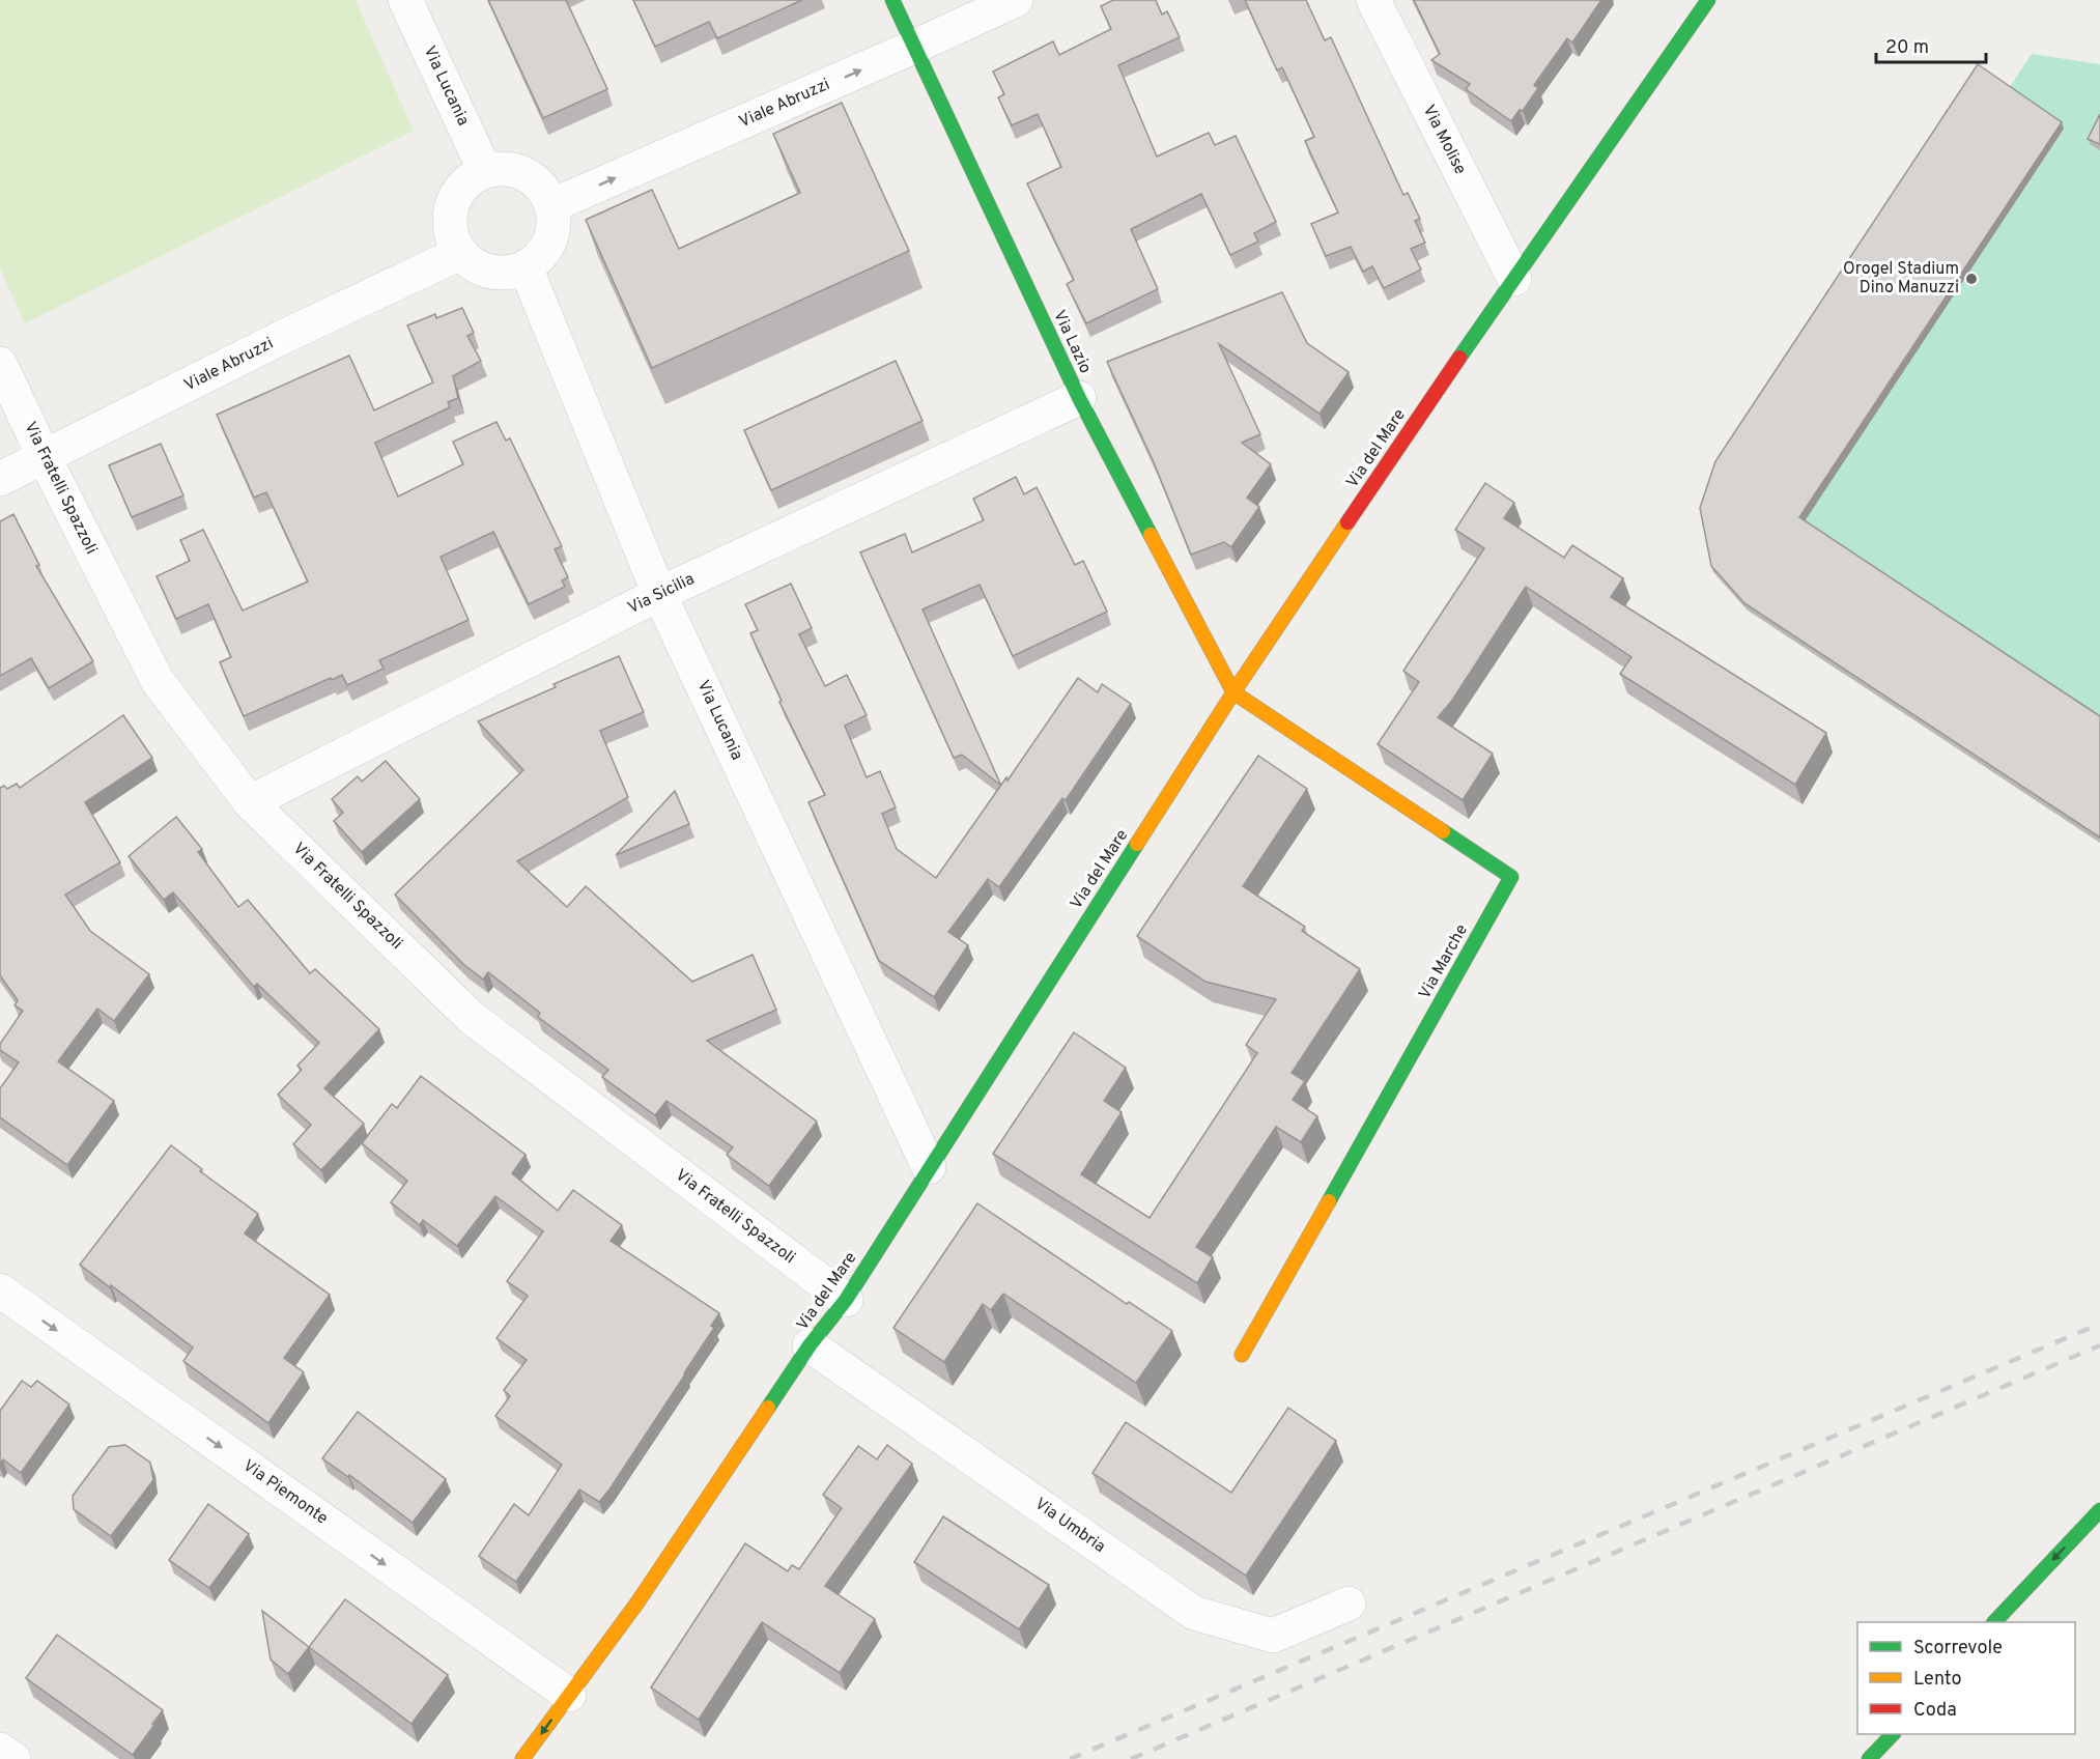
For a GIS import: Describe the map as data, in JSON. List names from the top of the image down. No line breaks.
{"streets":{"main road":["Via Lazio","Via del Mare","Via Marche"],"street":["Via Lucania","Viale Abruzzi","Via Molise","Via Fratelli Spazzoli","Via Sicilia","Via Piemonte","Via Umbria"]},"crossings":[["Via Lucania","Viale Abruzzi"],["Via Lucania","Via del Mare"],["Via Lucania","Via Sicilia"],["Viale Abruzzi","Via Lazio"],["Viale Abruzzi","Via Fratelli Spazzoli"],["Via Molise","Via del Mare"],["Via Lazio","Via del Mare"],["Via Lazio","Via Sicilia"],["Via Lazio","Via Marche"],["Via del Mare","Via Fratelli Spazzoli"],["Via del Mare","Via Marche"],["Via del Mare","Via Piemonte"],["Via del Mare","Via Umbria"],["Via Fratelli Spazzoli","Via Sicilia"]],"one_way":["Viale Abruzzi","Via Piemonte"],"places":["Orogel Stadium Dino Manuzzi"],"legend":["Scorrevole","Lento","Coda"],"scale_bar":"20 m"}
